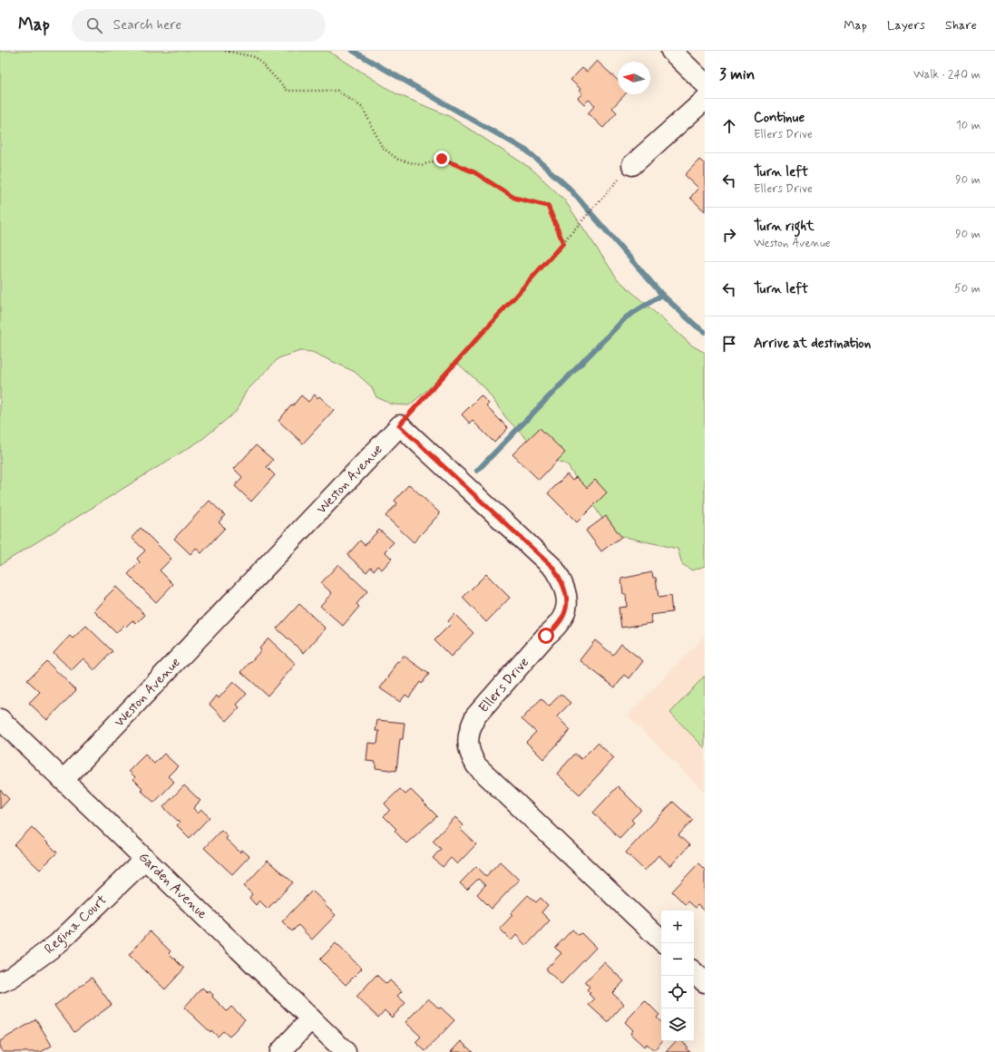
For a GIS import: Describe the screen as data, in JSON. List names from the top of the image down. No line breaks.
{"streets":{"street":["Weston Avenue","Ellers Drive","Garden Avenue","Regina Court"]},"crossings":[["Weston Avenue","Ellers Drive"],["Weston Avenue","Garden Avenue"],["Garden Avenue","Regina Court"]],"north":"left","page":{"header":"Map","search":"Search here","nav":["Map","Layers","Share"],"heading":["3 min","Walk · 240 m"],"list":[["Continue","Ellers Drive","10 m"],["Turn left","Ellers Drive","90 m"],["Turn right","Weston Avenue","90 m"],["Turn left","50 m"],"Arrive at destination"],"map_buttons":["+","−"]}}
